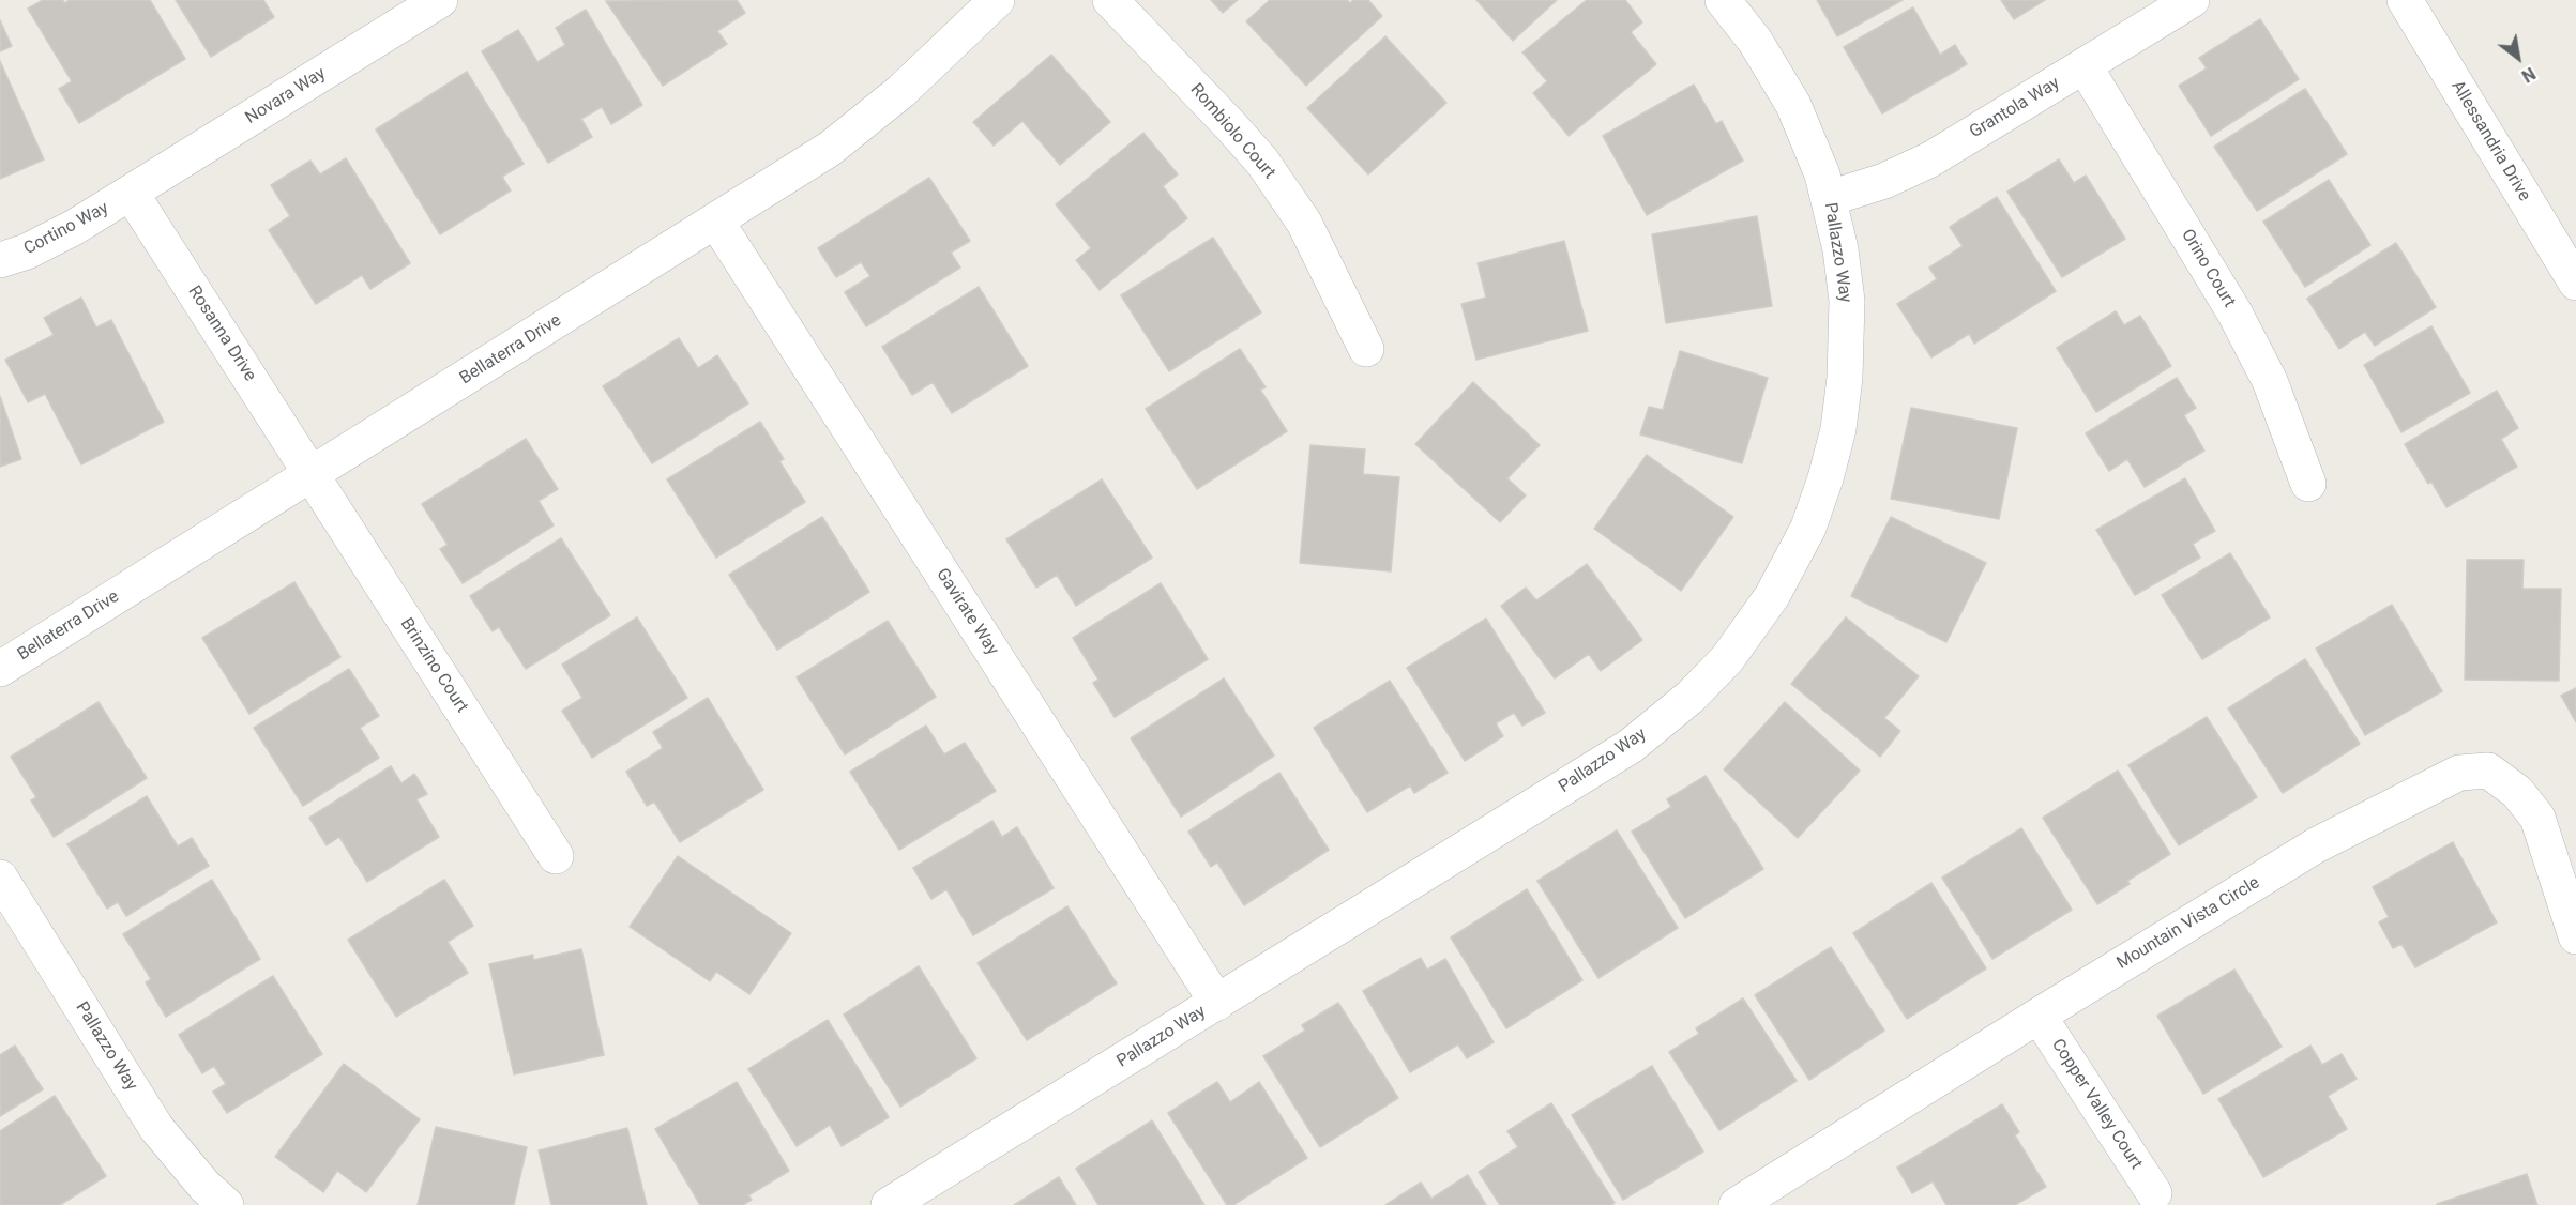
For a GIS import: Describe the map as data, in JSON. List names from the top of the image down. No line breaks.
{"streets":{"street":["Novara Way","Grantola Way","Rombiolo Court","Allessandria Drive","Cortino Way","Pallazzo Way","Orino Court","Rosanna Drive","Bellaterra Drive","Gavirate Way","Brinzino Court","Mountain Vista Circle","Copper Valley Court"]},"crossings":[["Novara Way","Cortino Way"],["Novara Way","Rosanna Drive"],["Grantola Way","Pallazzo Way"],["Grantola Way","Orino Court"],["Cortino Way","Rosanna Drive"],["Pallazzo Way","Gavirate Way"],["Rosanna Drive","Bellaterra Drive"],["Rosanna Drive","Brinzino Court"],["Bellaterra Drive","Gavirate Way"],["Bellaterra Drive","Brinzino Court"],["Mountain Vista Circle","Copper Valley Court"]],"north":"bottom right"}
